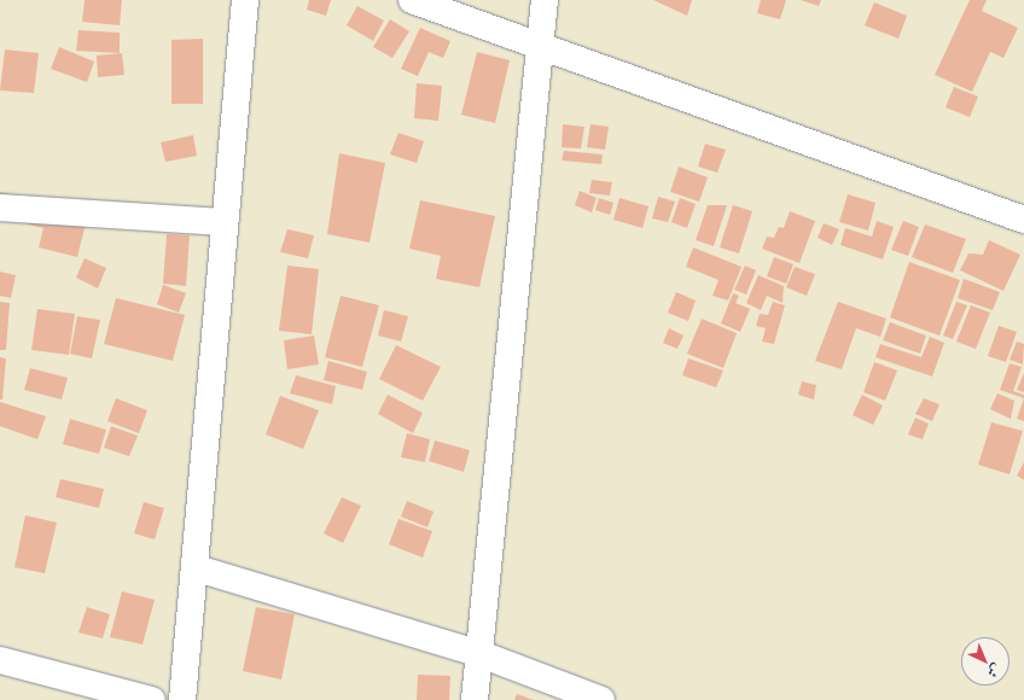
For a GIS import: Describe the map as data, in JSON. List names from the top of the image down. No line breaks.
{"north":"bottom right"}
